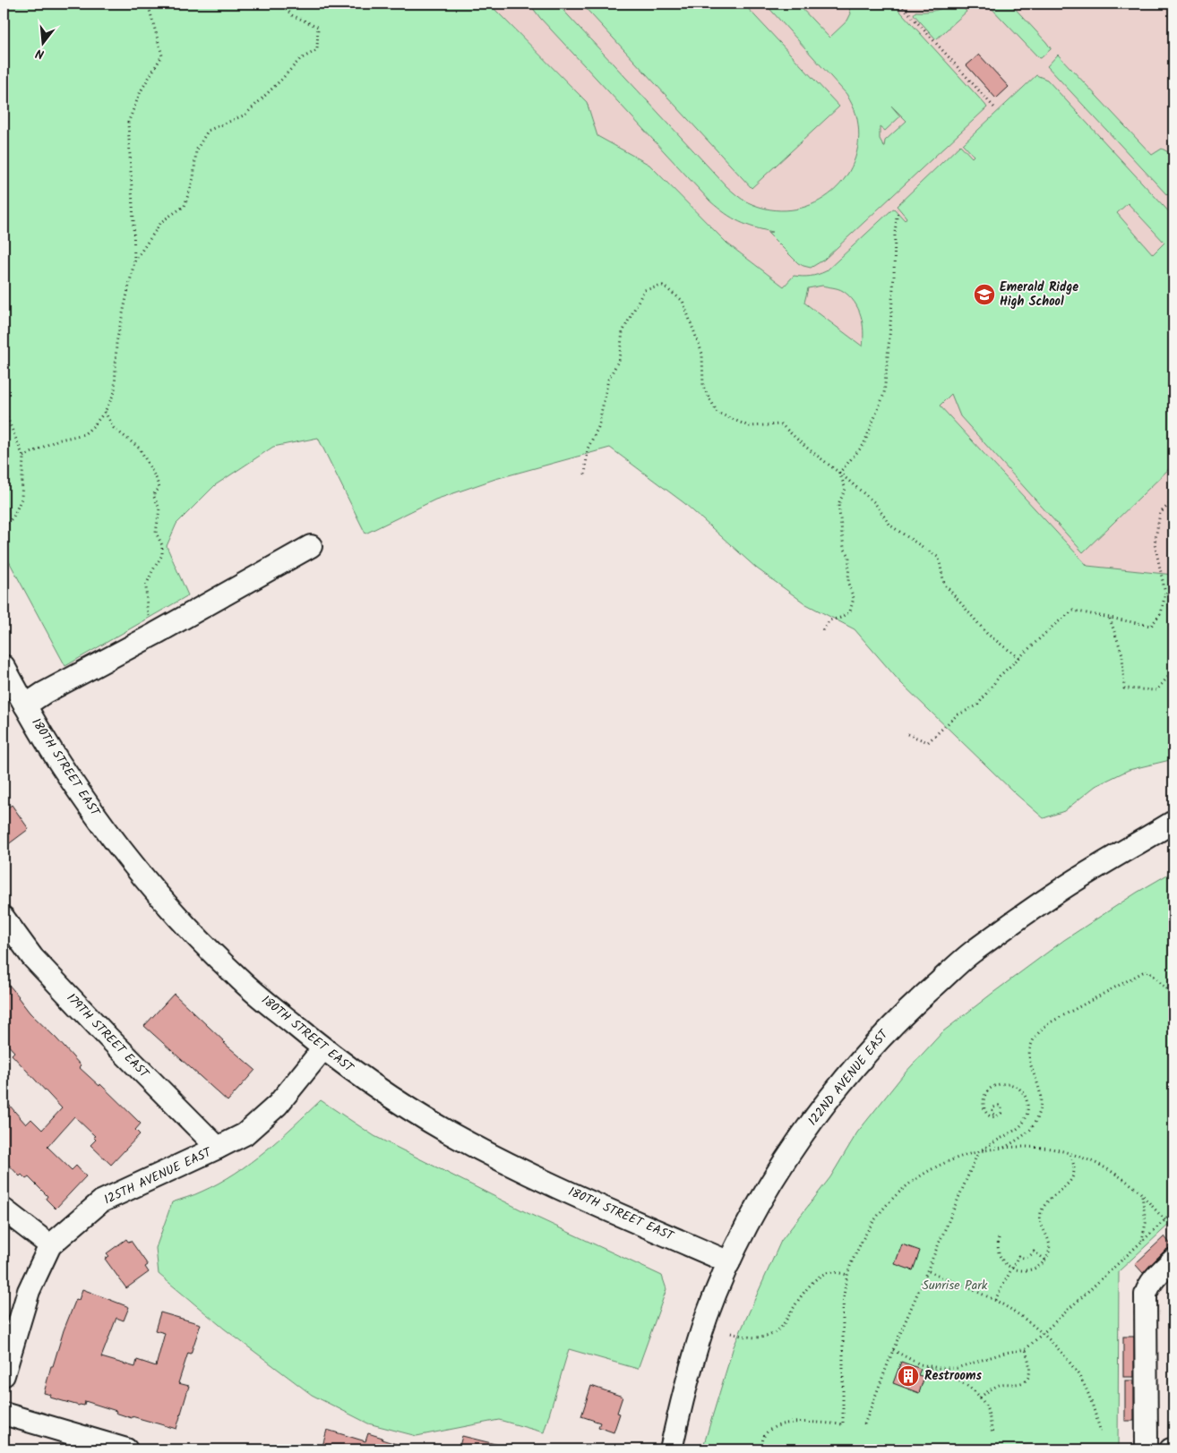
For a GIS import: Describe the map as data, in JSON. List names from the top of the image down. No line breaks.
{"streets":{"street":["180TH STREET EAST","179TH STREET EAST","122ND AVENUE EAST","125TH AVENUE EAST"]},"crossings":[["180TH STREET EAST","122ND AVENUE EAST"],["180TH STREET EAST","125TH AVENUE EAST"],["179TH STREET EAST","125TH AVENUE EAST"]],"parks":["Sunrise Park"],"places":{"school or university":["Emerald Ridge High School"],"building":["Restrooms"]},"north":"bottom"}
